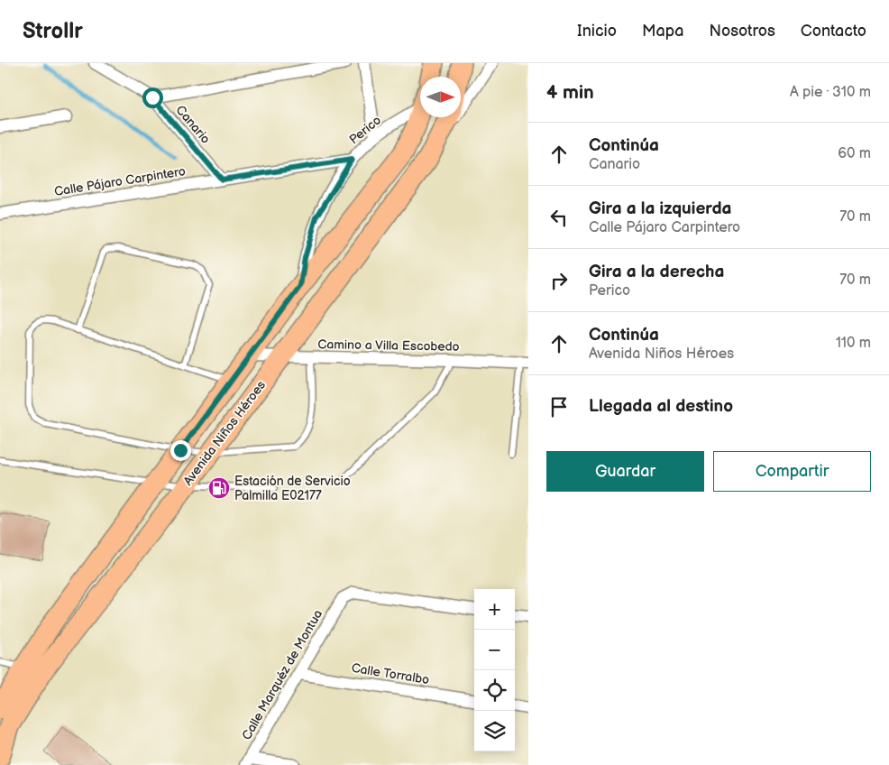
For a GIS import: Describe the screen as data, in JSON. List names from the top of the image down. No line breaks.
{"streets":{"main road":["Avenida Niños Héroes"],"street":["Canario","Perico","Calle Pájaro Carpintero","Camino a Villa Escobedo","Calle Torralbo","Calle Marquéz de Montua"]},"crossings":[["Canario","Calle Pájaro Carpintero"],["Perico","Calle Pájaro Carpintero"],["Perico","Avenida Niños Héroes"],["Camino a Villa Escobedo","Avenida Niños Héroes"],["Calle Torralbo","Calle Marquéz de Montua"]],"places":{"fuel station":["Estación de Servicio Palmilla E02177"]},"north":"right","page":{"header":"Strollr","nav":["Inicio","Mapa","Nosotros","Contacto"],"heading":["4 min","A pie · 310 m"],"list":[["Continúa","Canario","60 m"],["Gira a la izquierda","Calle Pájaro Carpintero","70 m"],["Gira a la derecha","Perico","70 m"],["Continúa","Avenida Niños Héroes","110 m"],"Llegada al destino"],"buttons":["Guardar","Compartir"],"map_buttons":["+","−"]}}
